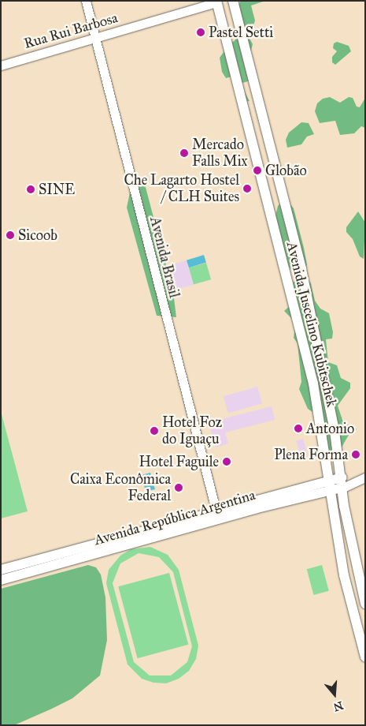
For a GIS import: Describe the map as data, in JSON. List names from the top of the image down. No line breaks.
{"streets":{"main road":["Avenida Juscelino Kubitschek","Avenida República Argentina"],"street":["Rua Rui Barbosa","Avenida Brasil"]},"crossings":[["Rua Rui Barbosa","Avenida Brasil"],["Rua Rui Barbosa","Avenida Juscelino Kubitschek"],["Avenida Brasil","Avenida República Argentina"],["Avenida Juscelino Kubitschek","Avenida República Argentina"]],"places":["Pastel Setti","Mercado Falls Mix","Globão","Che Lagarto Hostel / CLH Suites","SINE","Sicoob","Antonio","Hotel Foz do Iguaçu","Plena Forma","Hotel Faguile","Caixa Econômica Federal"],"north":"bottom"}
